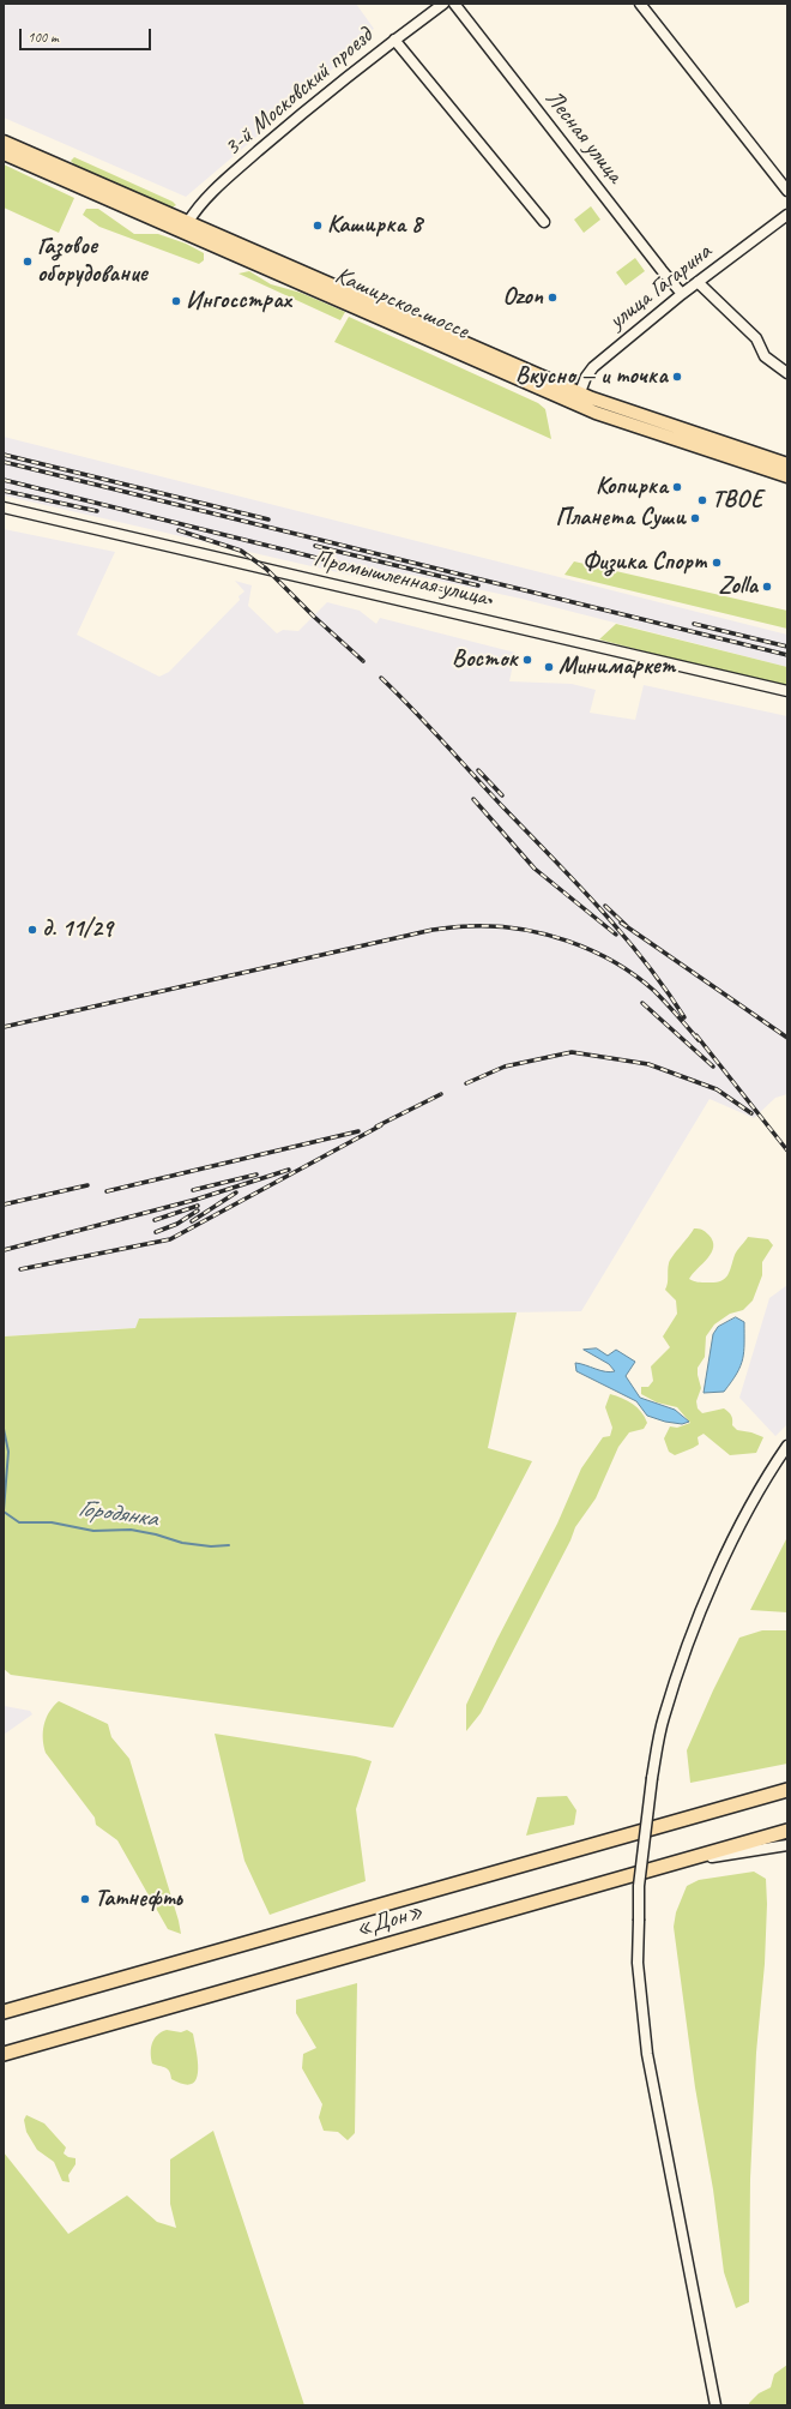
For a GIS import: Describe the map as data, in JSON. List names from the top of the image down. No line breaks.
{"streets":{"highway":["«Дон»"],"main road":["Каширское шоссе"],"street":["3-й Московский проезд","Лесная улица","улица Гагарина","Промышленная улица"]},"crossings":[["3-й Московский проезд","Каширское шоссе"],["Лесная улица","улица Гагарина"],["улица Гагарина","Каширское шоссе"]],"water":["Городянка"],"places":["Каширка 8","Газовое оборудование","Ozon","Ингосстрах","Вкусно — и точка","Копирка","ТВОЕ","Планета Суши","Физика Спорт","Zolla","Восток","Минимаркет","д. 11/29","Татнефть"],"scale_bar":"100 m"}
